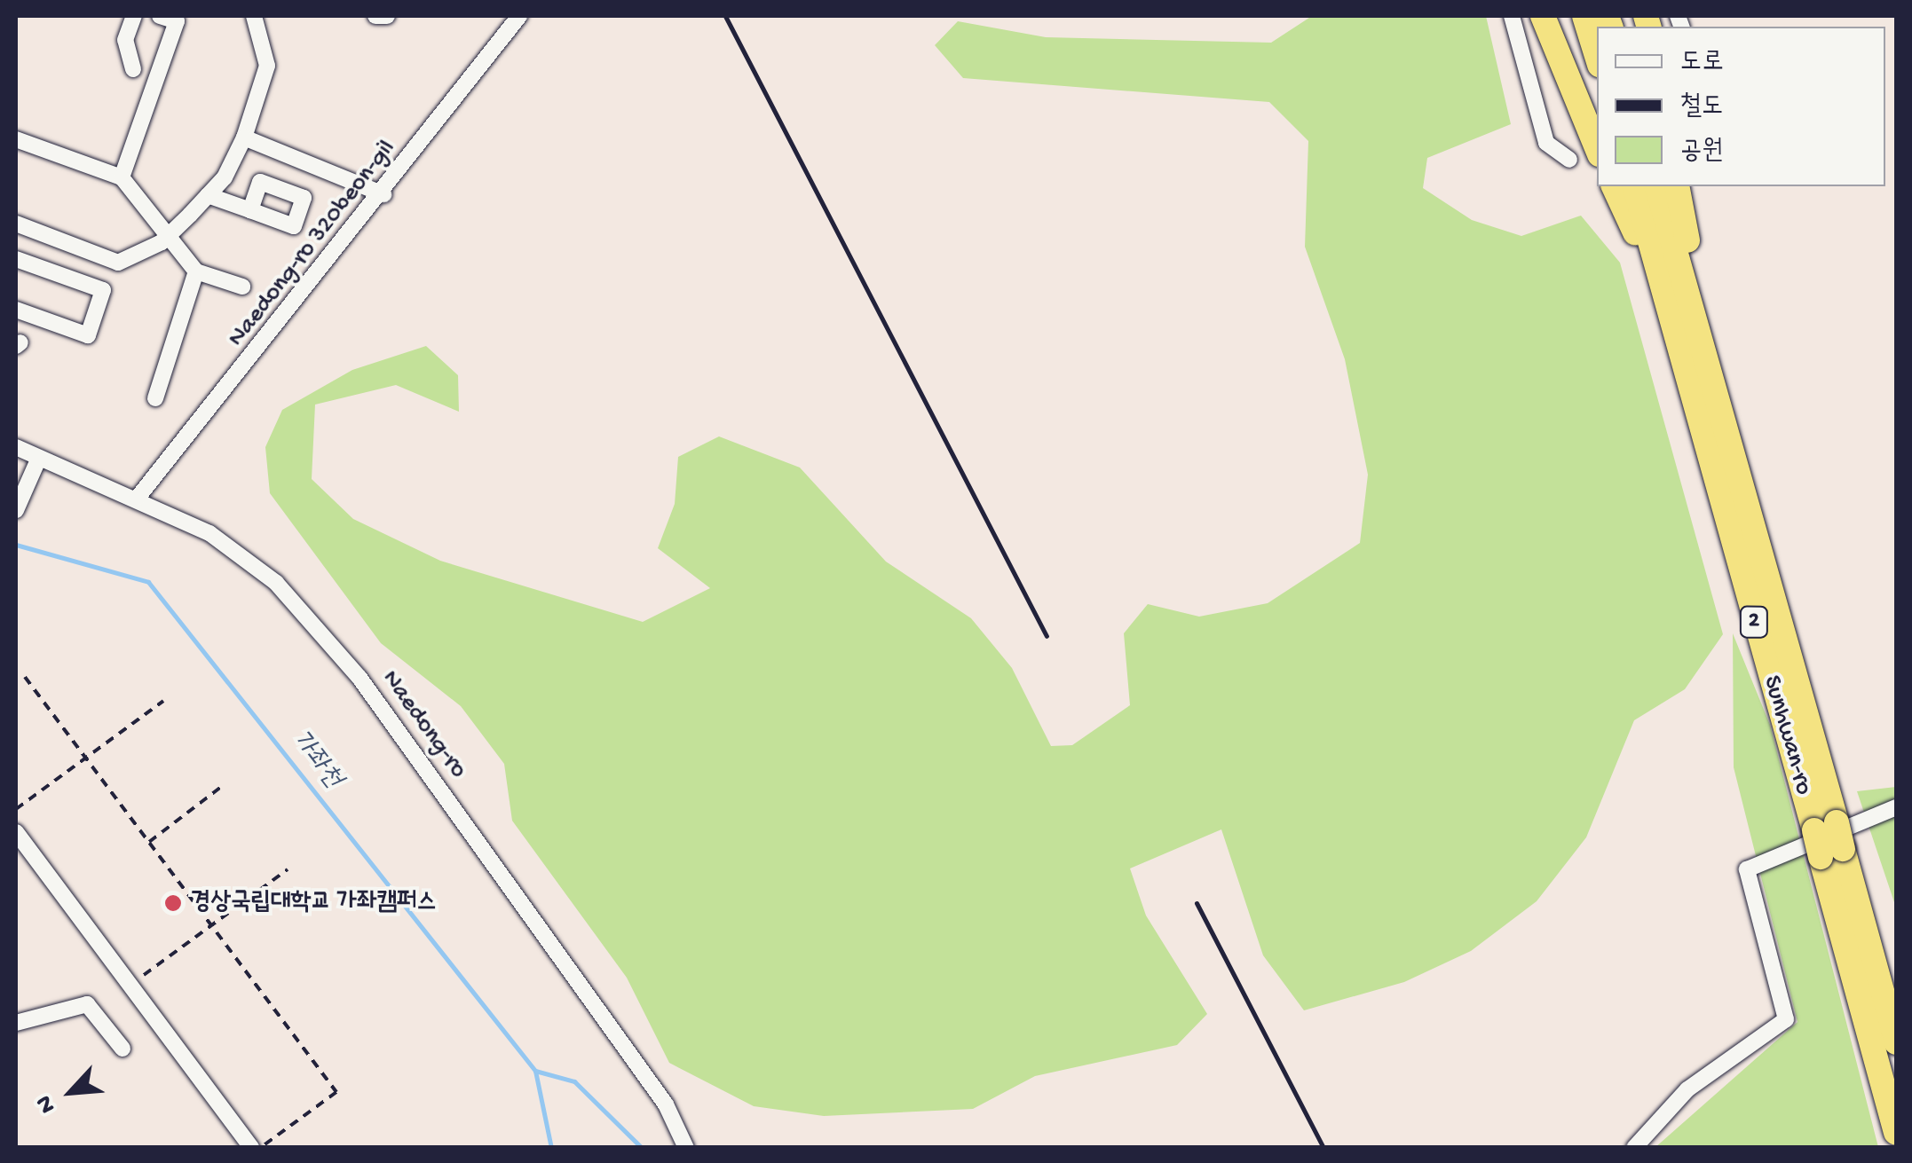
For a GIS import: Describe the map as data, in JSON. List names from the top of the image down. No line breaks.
{"streets":{"highway":["2","Sunhwan-ro"],"street":["Naedong-ro 320beon-gil","Naedong-ro"]},"crossings":[["Naedong-ro 320beon-gil","Naedong-ro"]],"water":["가좌천"],"places":["경상국립대학교 가좌캠퍼스"],"legend":["도로","철도","공원"],"north":"bottom left"}
